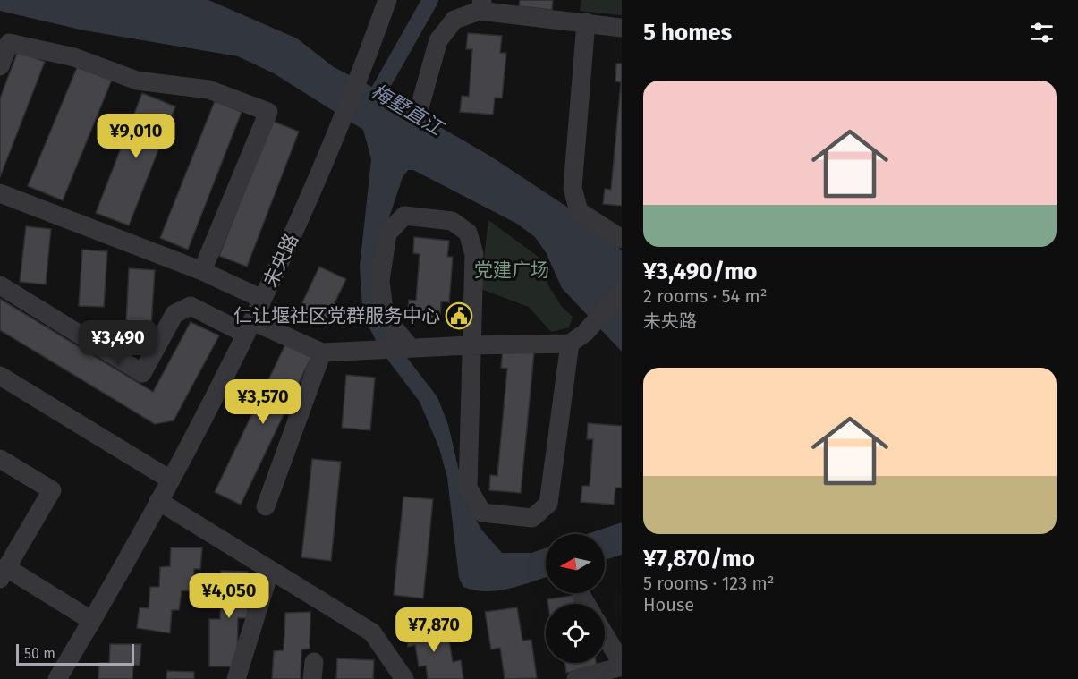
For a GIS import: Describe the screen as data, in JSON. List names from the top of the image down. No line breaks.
{"streets":{"street":["未央路"]},"water":["梅墅直江"],"parks":["党建广场"],"places":{"public building":["仁让堰社区党群服务中心"]},"scale_bar":"50 m","north":"left","page":{"heading":"5 homes","list":[{"name":"¥3,490/mo","note":"2 rooms · 54 m² · 未央路"},{"name":"¥7,870/mo","note":"5 rooms · 123 m² · House"}],"price":["¥9,010","¥3,490","¥3,570","¥4,050","¥7,870"],"scale":"50 m"}}
